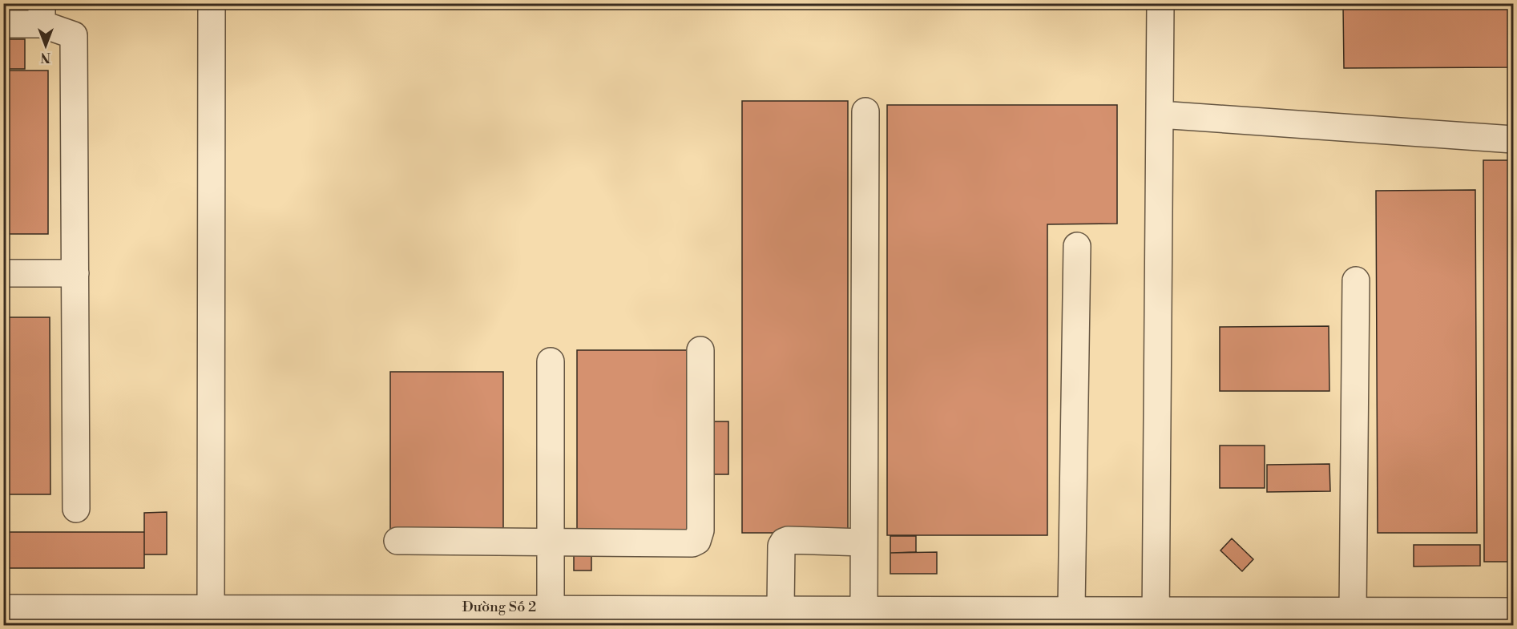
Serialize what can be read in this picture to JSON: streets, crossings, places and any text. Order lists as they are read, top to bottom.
{
  "streets": {
    "street": ["Đường Số 2"]
  },
  "north": "bottom"
}
